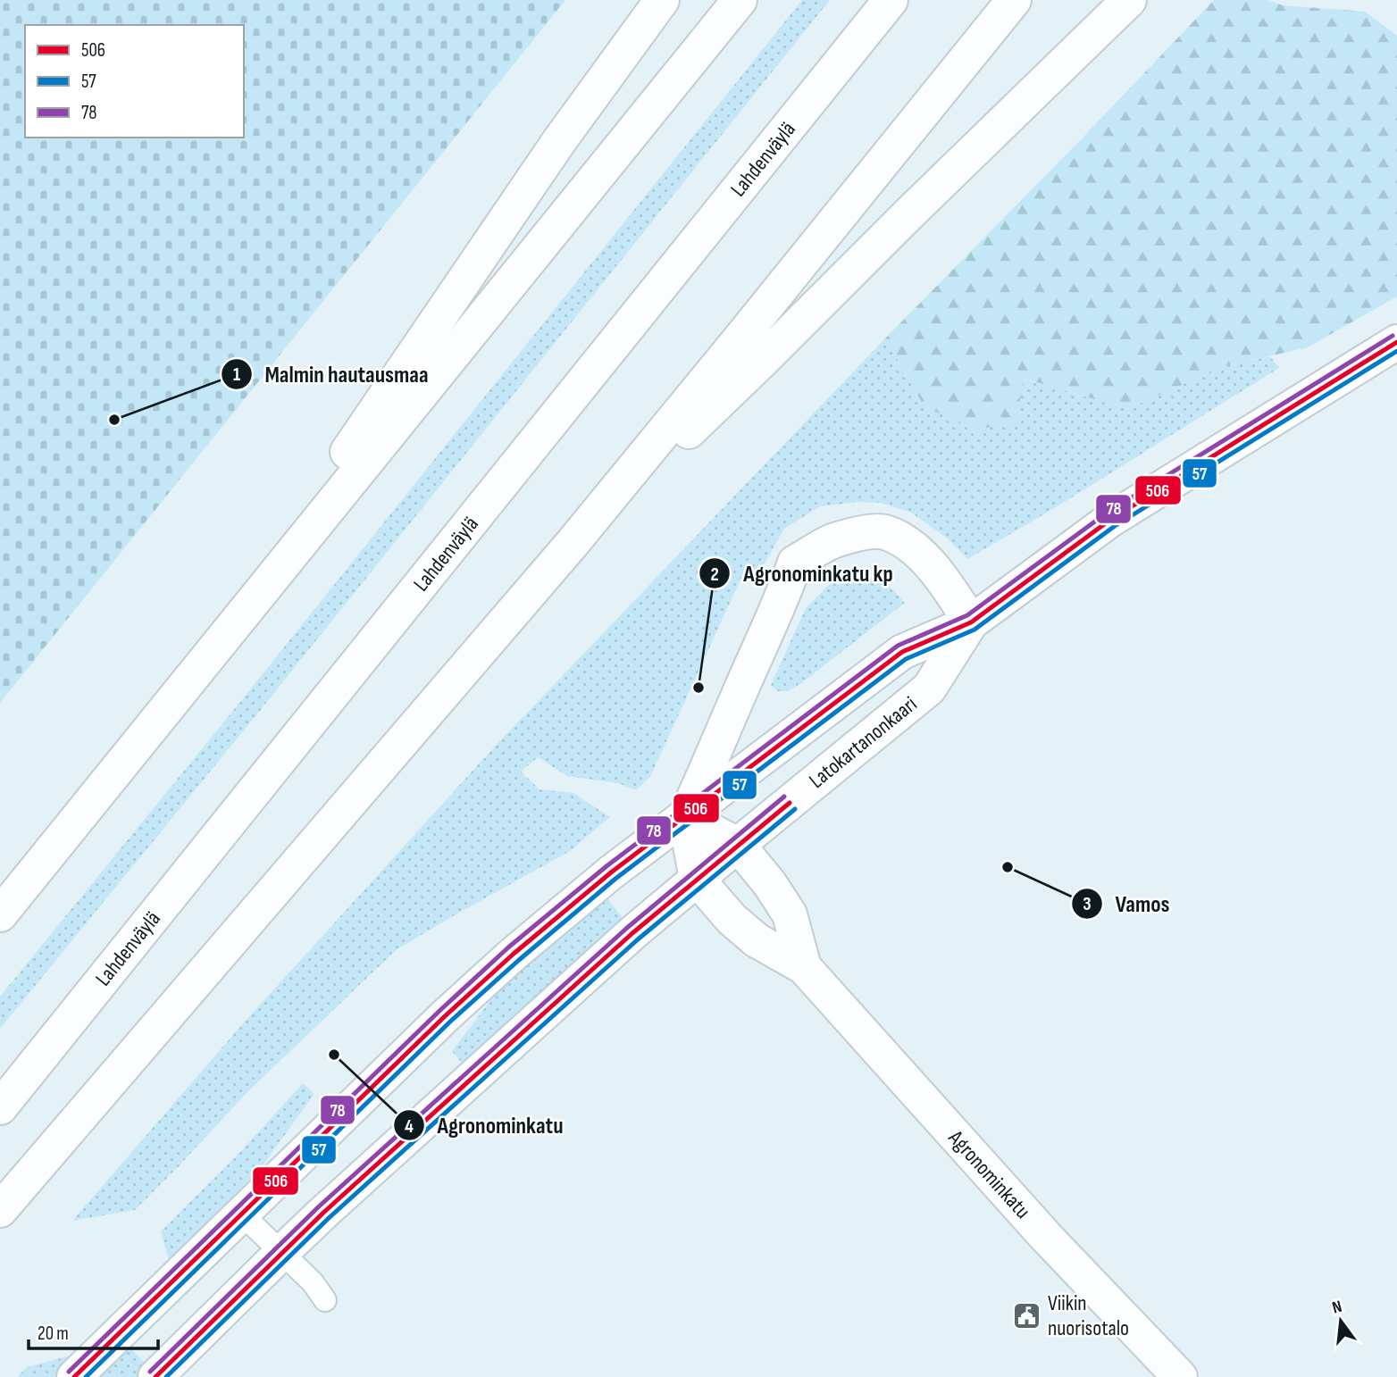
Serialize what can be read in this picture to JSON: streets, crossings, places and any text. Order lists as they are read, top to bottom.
{
  "streets": {
    "main road": ["Lahdenväylä", "Latokartanonkaari", "Agronominkatu"]
  },
  "crossings": [
    ["Latokartanonkaari", "Agronominkatu"]
  ],
  "places": {
    "other": [
      "Malmin hautausmaa",
      "Agronominkatu kp",
      "Vamos",
      "Agronominkatu"
    ],
    "public building": ["Viikin nuorisotalo"]
  },
  "lines": ["transit line 78", "transit line 506", "transit line 57"],
  "legend": ["506", "57", "78"],
  "scale_bar": "20 m",
  "north": "top"
}
